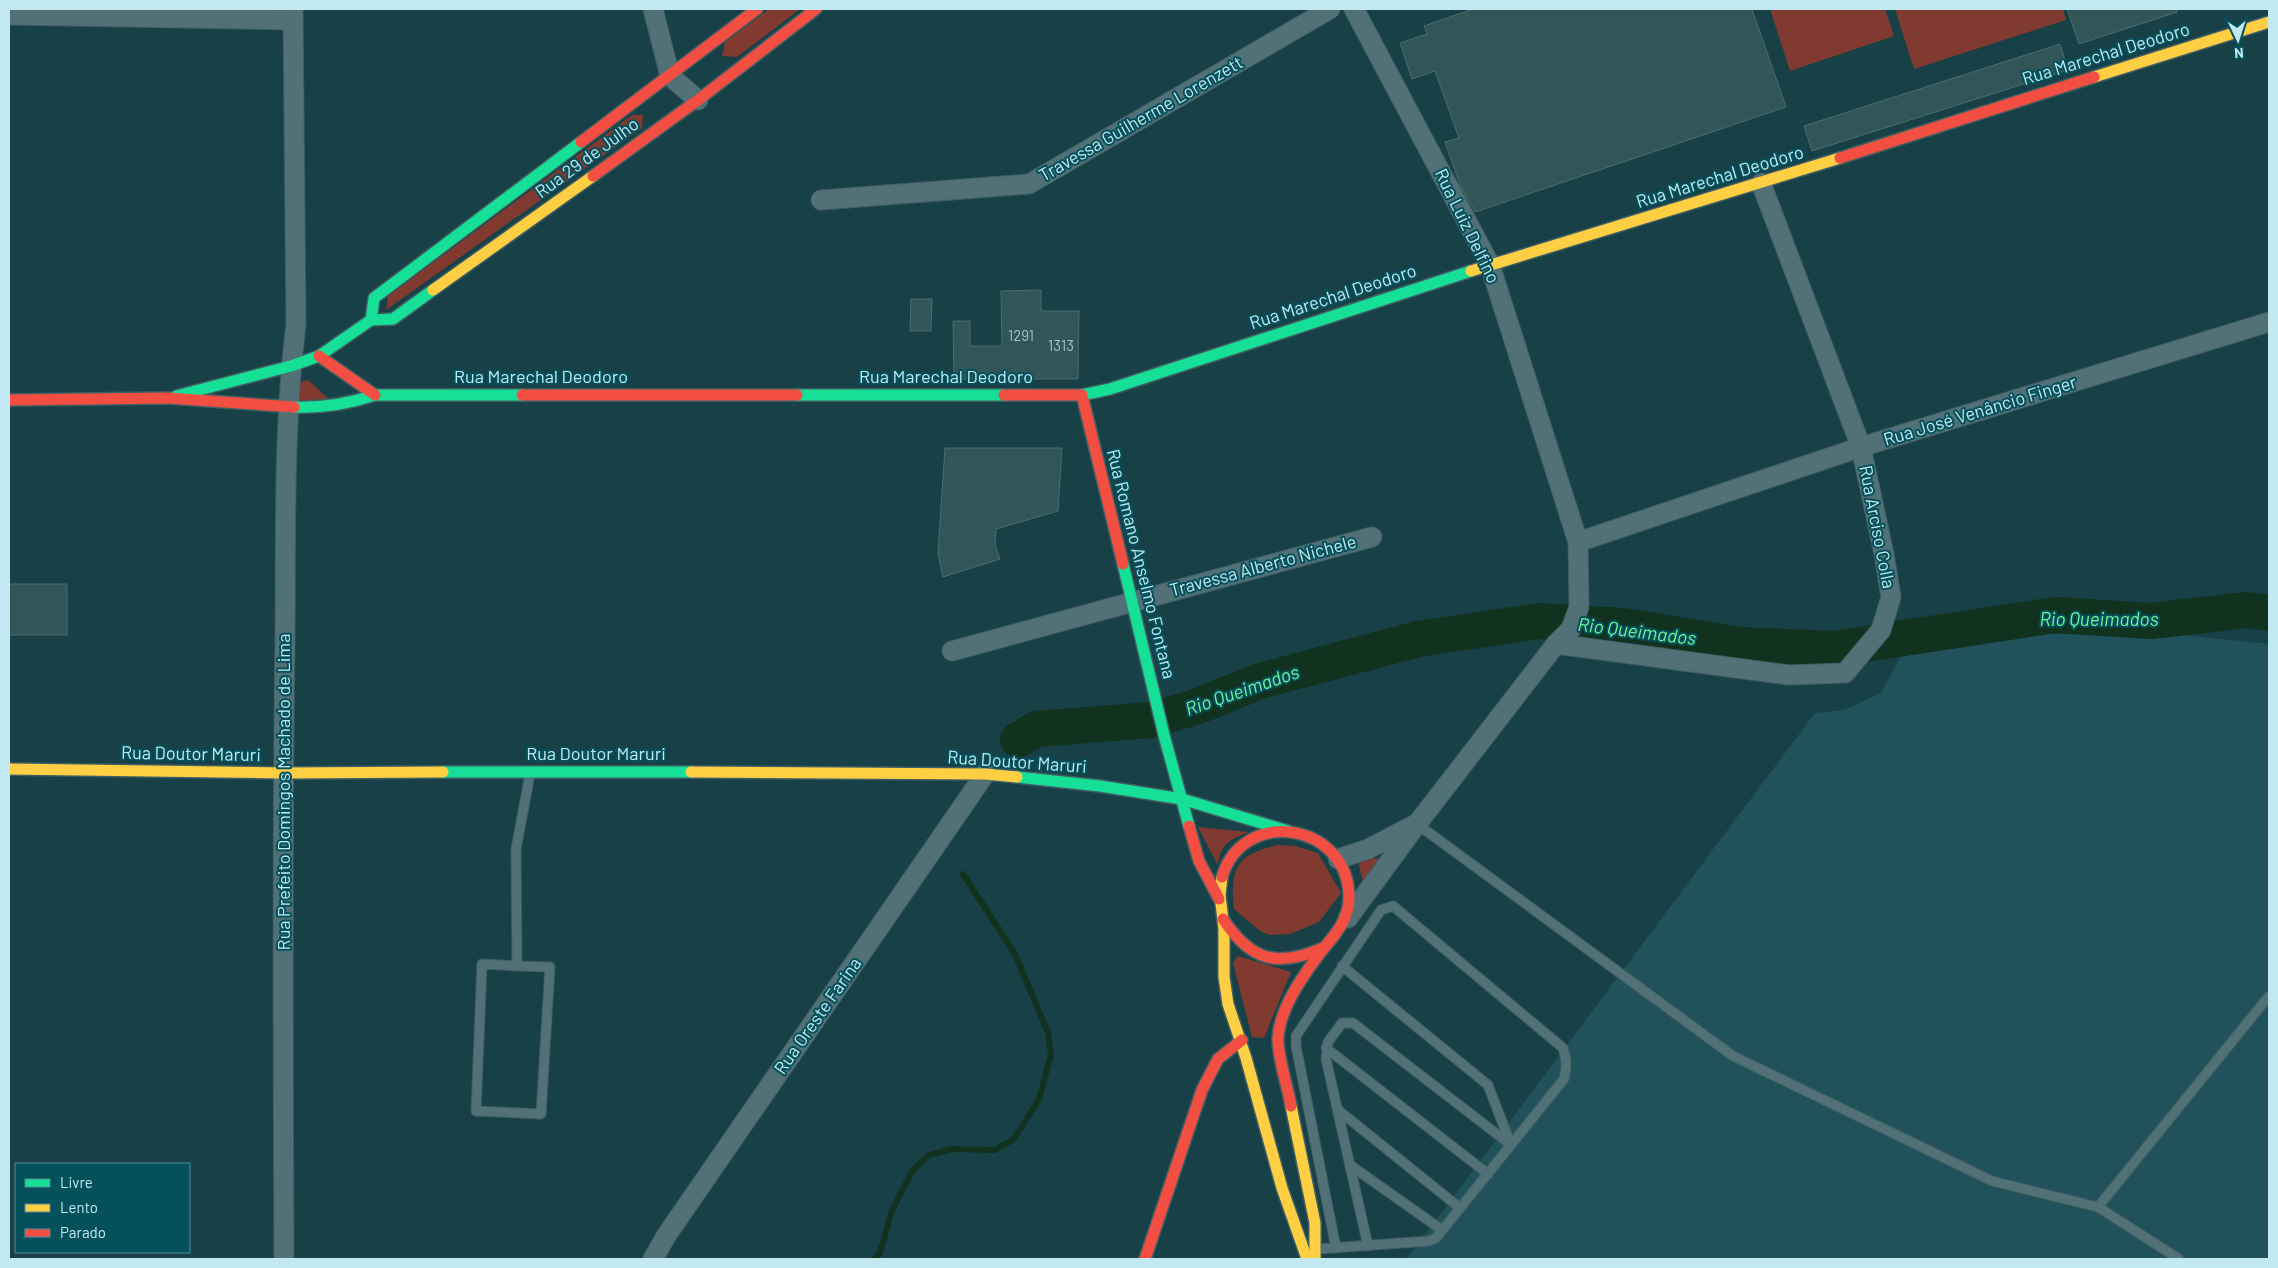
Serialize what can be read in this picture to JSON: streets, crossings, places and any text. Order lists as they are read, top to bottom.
{
  "streets": {
    "main road": [
      "Rua Marechal Deodoro",
      "Rua 29 de Julho",
      "Rua Romano Anselmo Fontana",
      "Rua Doutor Maruri"
    ],
    "street": [
      "Travessa Guilherme Lorenzett",
      "Rua Luiz Delfino",
      "Rua José Venâncio Finger",
      "Rua Arciso Colla",
      "Travessa Alberto Nichele",
      "Rua Prefeito Domingos Machado de Lima",
      "Rua Oreste Farina"
    ]
  },
  "crossings": [
    ["Rua Marechal Deodoro", "Rua 29 de Julho"],
    ["Rua Marechal Deodoro", "Rua Luiz Delfino"],
    ["Rua Marechal Deodoro", "Rua Arciso Colla"],
    ["Rua Marechal Deodoro", "Rua Romano Anselmo Fontana"],
    ["Rua Marechal Deodoro", "Rua Prefeito Domingos Machado de Lima"],
    ["Rua 29 de Julho", "Rua Prefeito Domingos Machado de Lima"],
    ["Rua Luiz Delfino", "Rua José Venâncio Finger"],
    ["Rua Luiz Delfino", "Rua Arciso Colla"],
    ["Rua José Venâncio Finger", "Rua Arciso Colla"],
    ["Rua Romano Anselmo Fontana", "Travessa Alberto Nichele"],
    ["Rua Romano Anselmo Fontana", "Rua Doutor Maruri"],
    ["Rua Doutor Maruri", "Rua Prefeito Domingos Machado de Lima"],
    ["Rua Doutor Maruri", "Rua Oreste Farina"]
  ],
  "water": ["Rio Queimados"],
  "house_numbers": ["1291", "1313"],
  "legend": ["Livre", "Lento", "Parado"],
  "north": "bottom"
}
